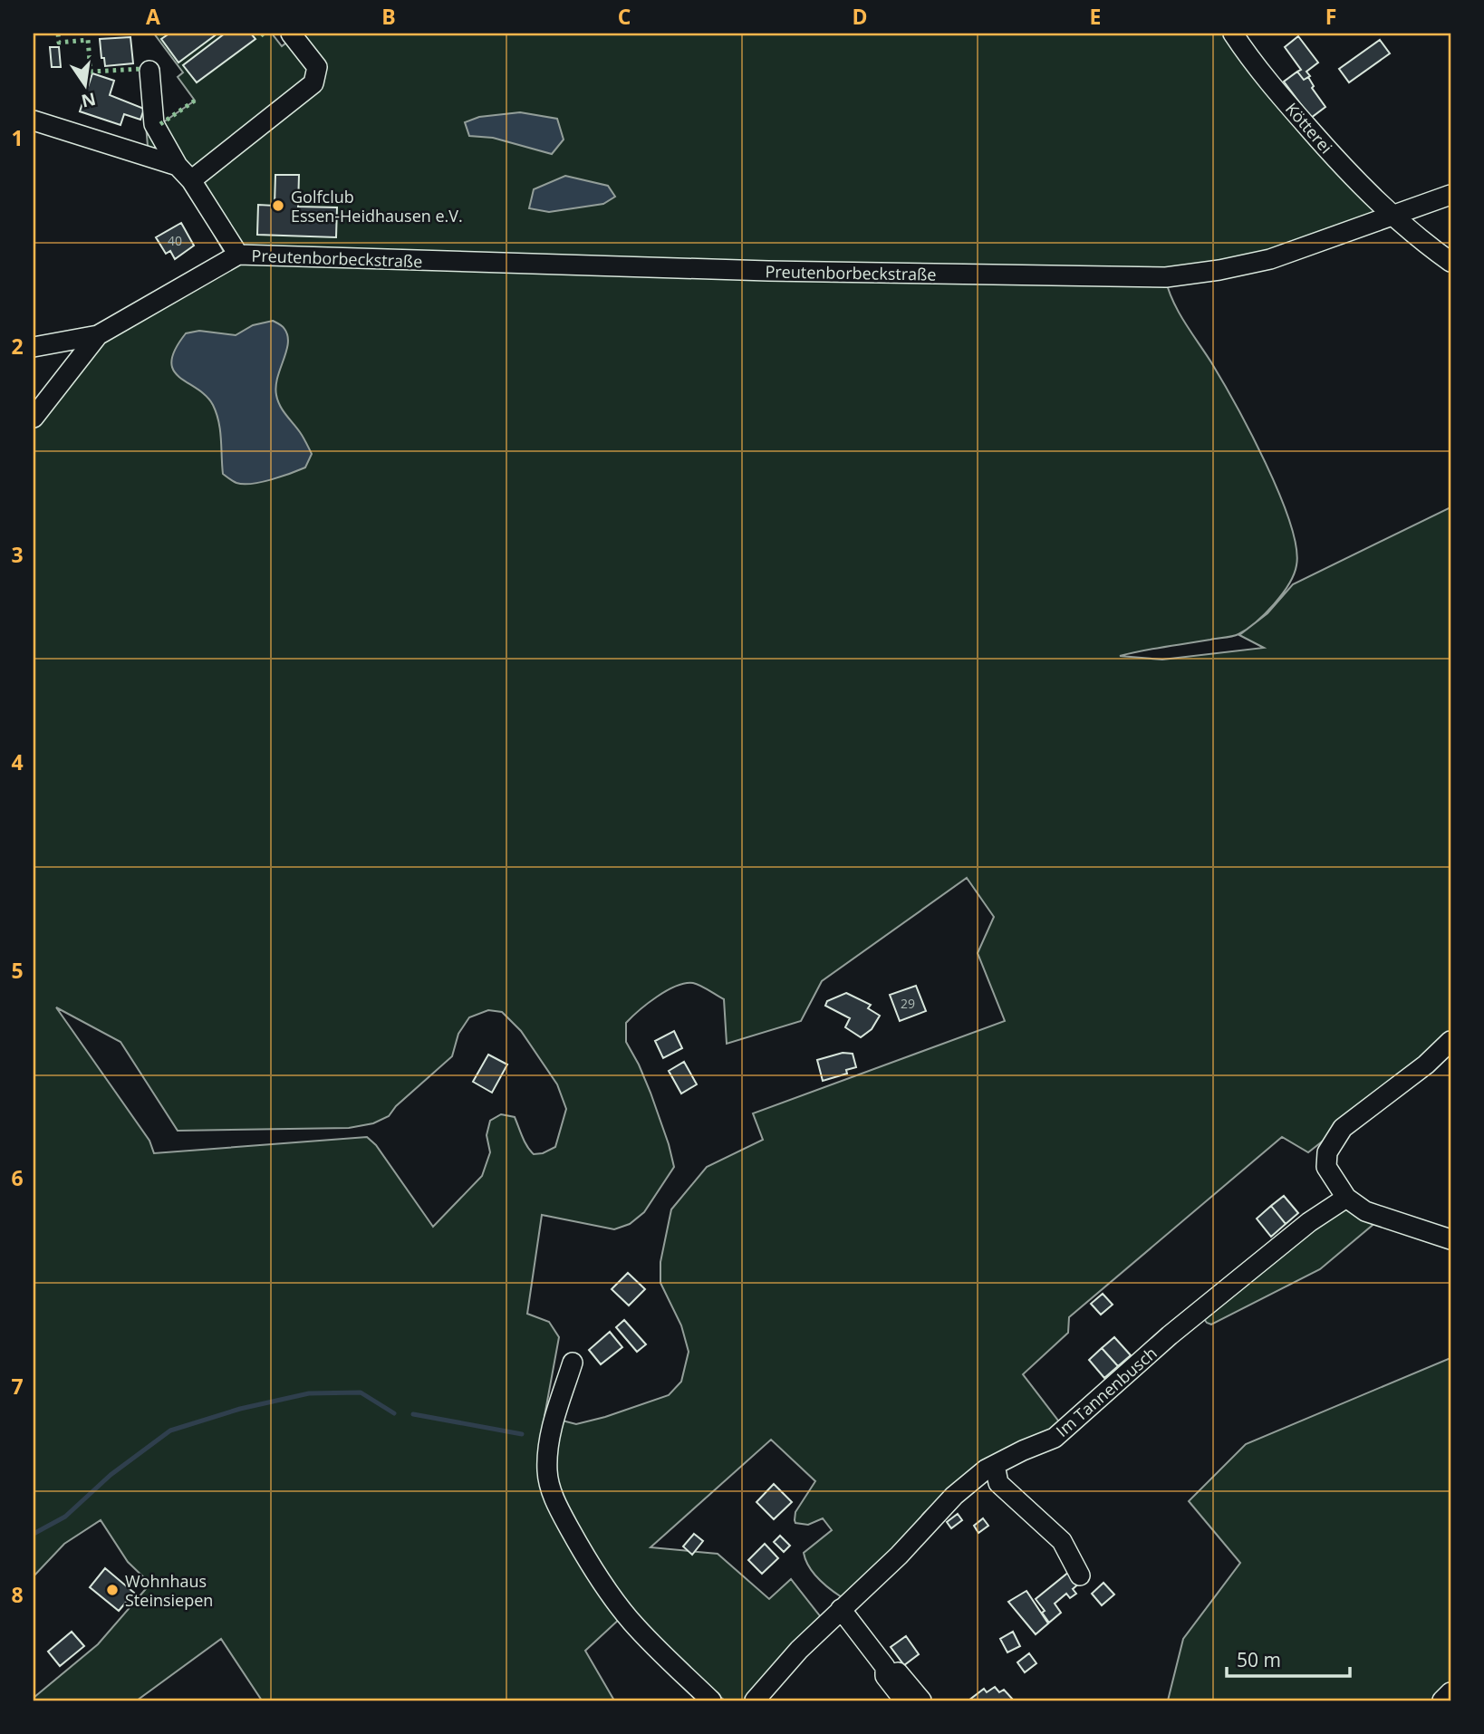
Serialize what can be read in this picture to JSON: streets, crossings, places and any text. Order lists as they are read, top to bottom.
{
  "streets": {
    "street": ["Kötterei", "Preutenborbeckstraße", "Im Tannenbusch"]
  },
  "crossings": [
    ["Kötterei", "Preutenborbeckstraße"]
  ],
  "places": ["Golfclub Essen-Heidhausen e.V.", "Wohnhaus Steinsiepen"],
  "house_numbers": ["40", "29"],
  "scale_bar": "50 m",
  "north": "bottom",
  "grid": {
    "columns": [
      "A",
      "B",
      "C",
      "D",
      "E",
      "F"
    ],
    "rows": [
      "1",
      "2",
      "3",
      "4",
      "5",
      "6",
      "7",
      "8"
    ]
  }
}
